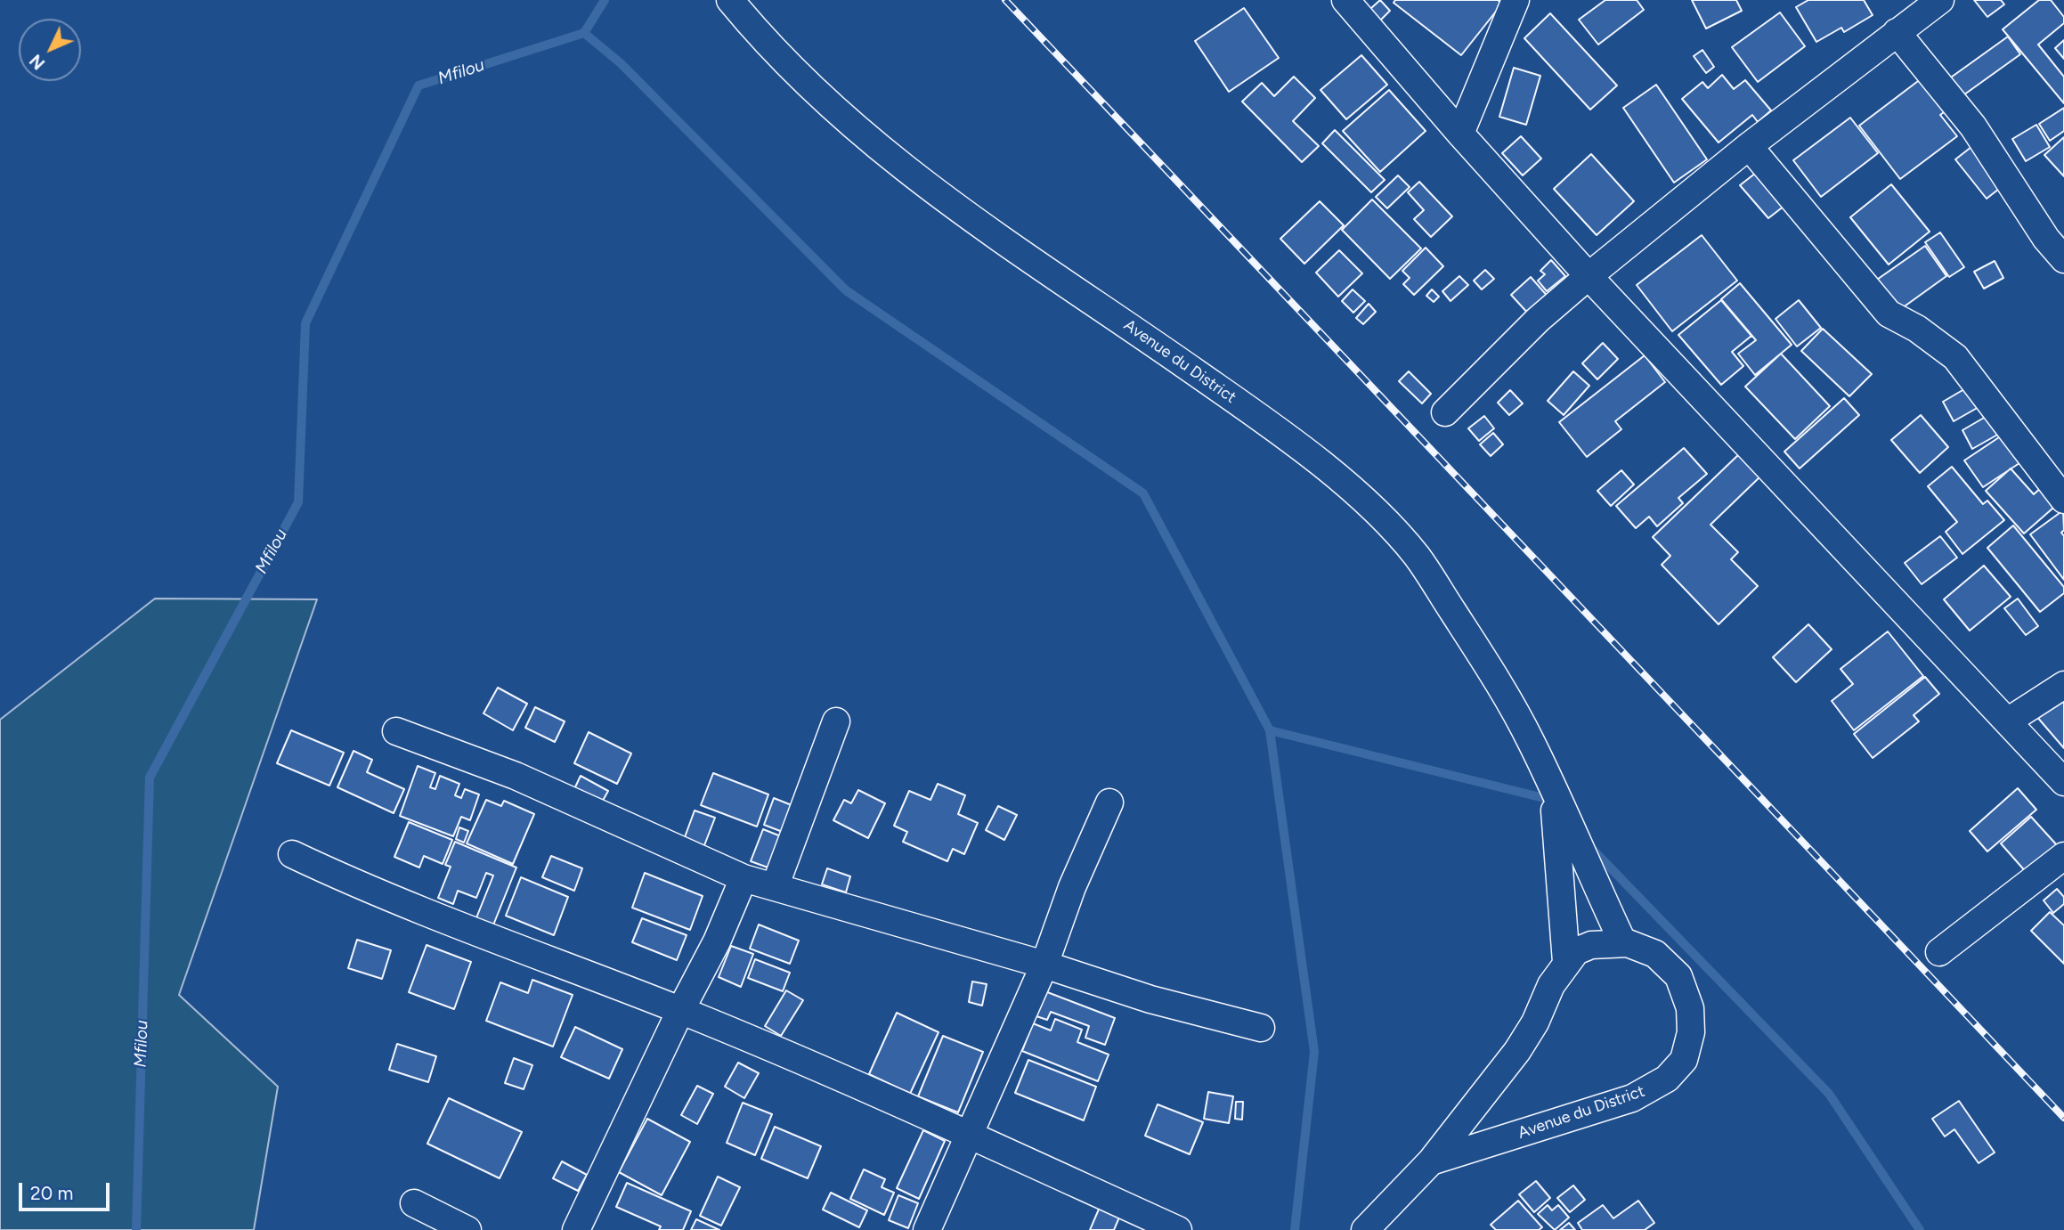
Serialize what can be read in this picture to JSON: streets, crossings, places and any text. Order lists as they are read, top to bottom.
{
  "streets": {
    "street": ["Avenue du District"]
  },
  "water": ["Mfilou"],
  "scale_bar": "20 m",
  "north": "bottom left"
}
